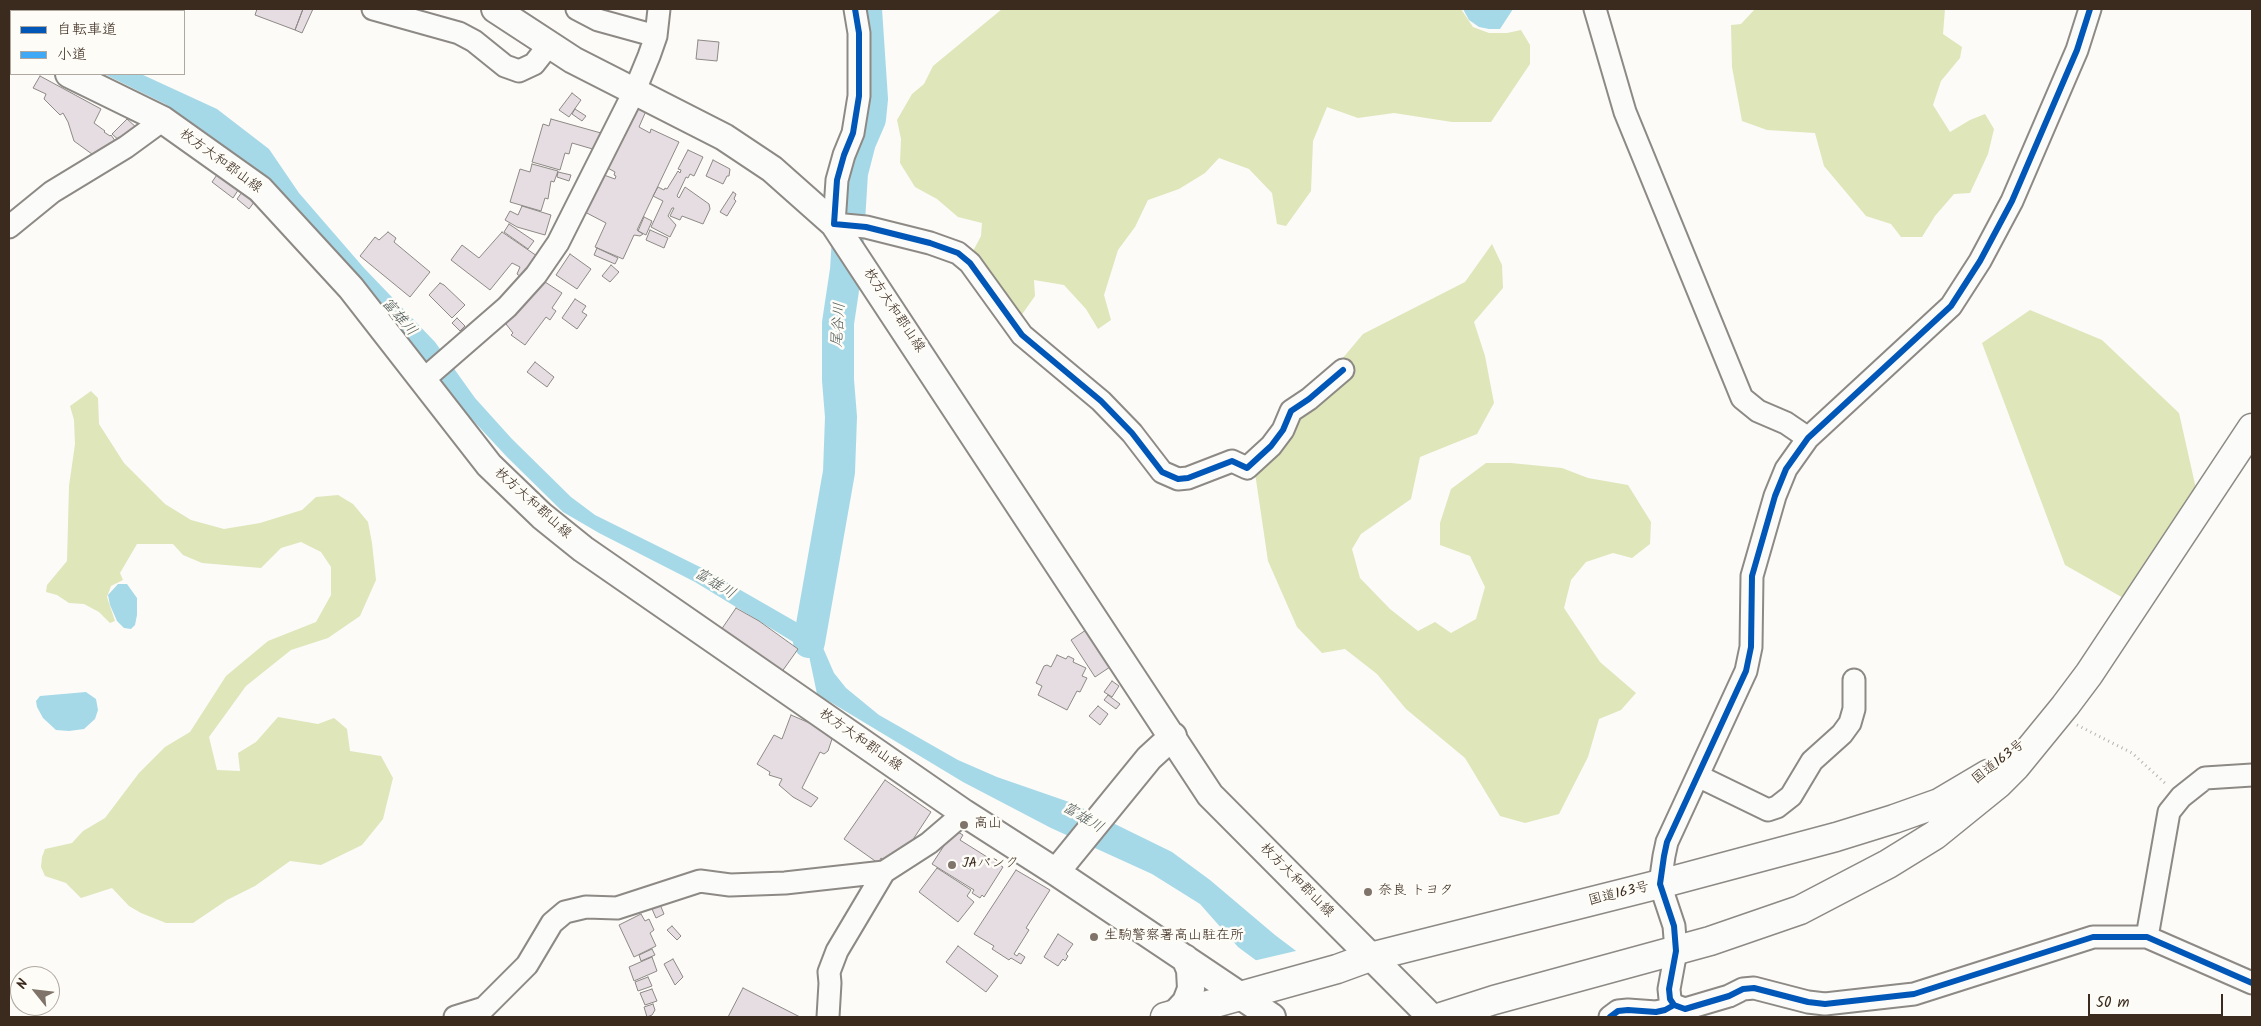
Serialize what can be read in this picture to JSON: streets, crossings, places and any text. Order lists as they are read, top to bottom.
{
  "streets": {
    "highway": ["国道163号"],
    "main road": ["枚方大和郡山線"]
  },
  "crossings": [
    ["枚方大和郡山線", "国道163号"]
  ],
  "water": ["富雄川", "尾谷川"],
  "places": [
    "高山",
    "JAバンク",
    "奈良 トヨタ",
    "生駒警察署高山駐在所"
  ],
  "legend": ["自転車道", "小道"],
  "scale_bar": "50 m",
  "north": "top left"
}
